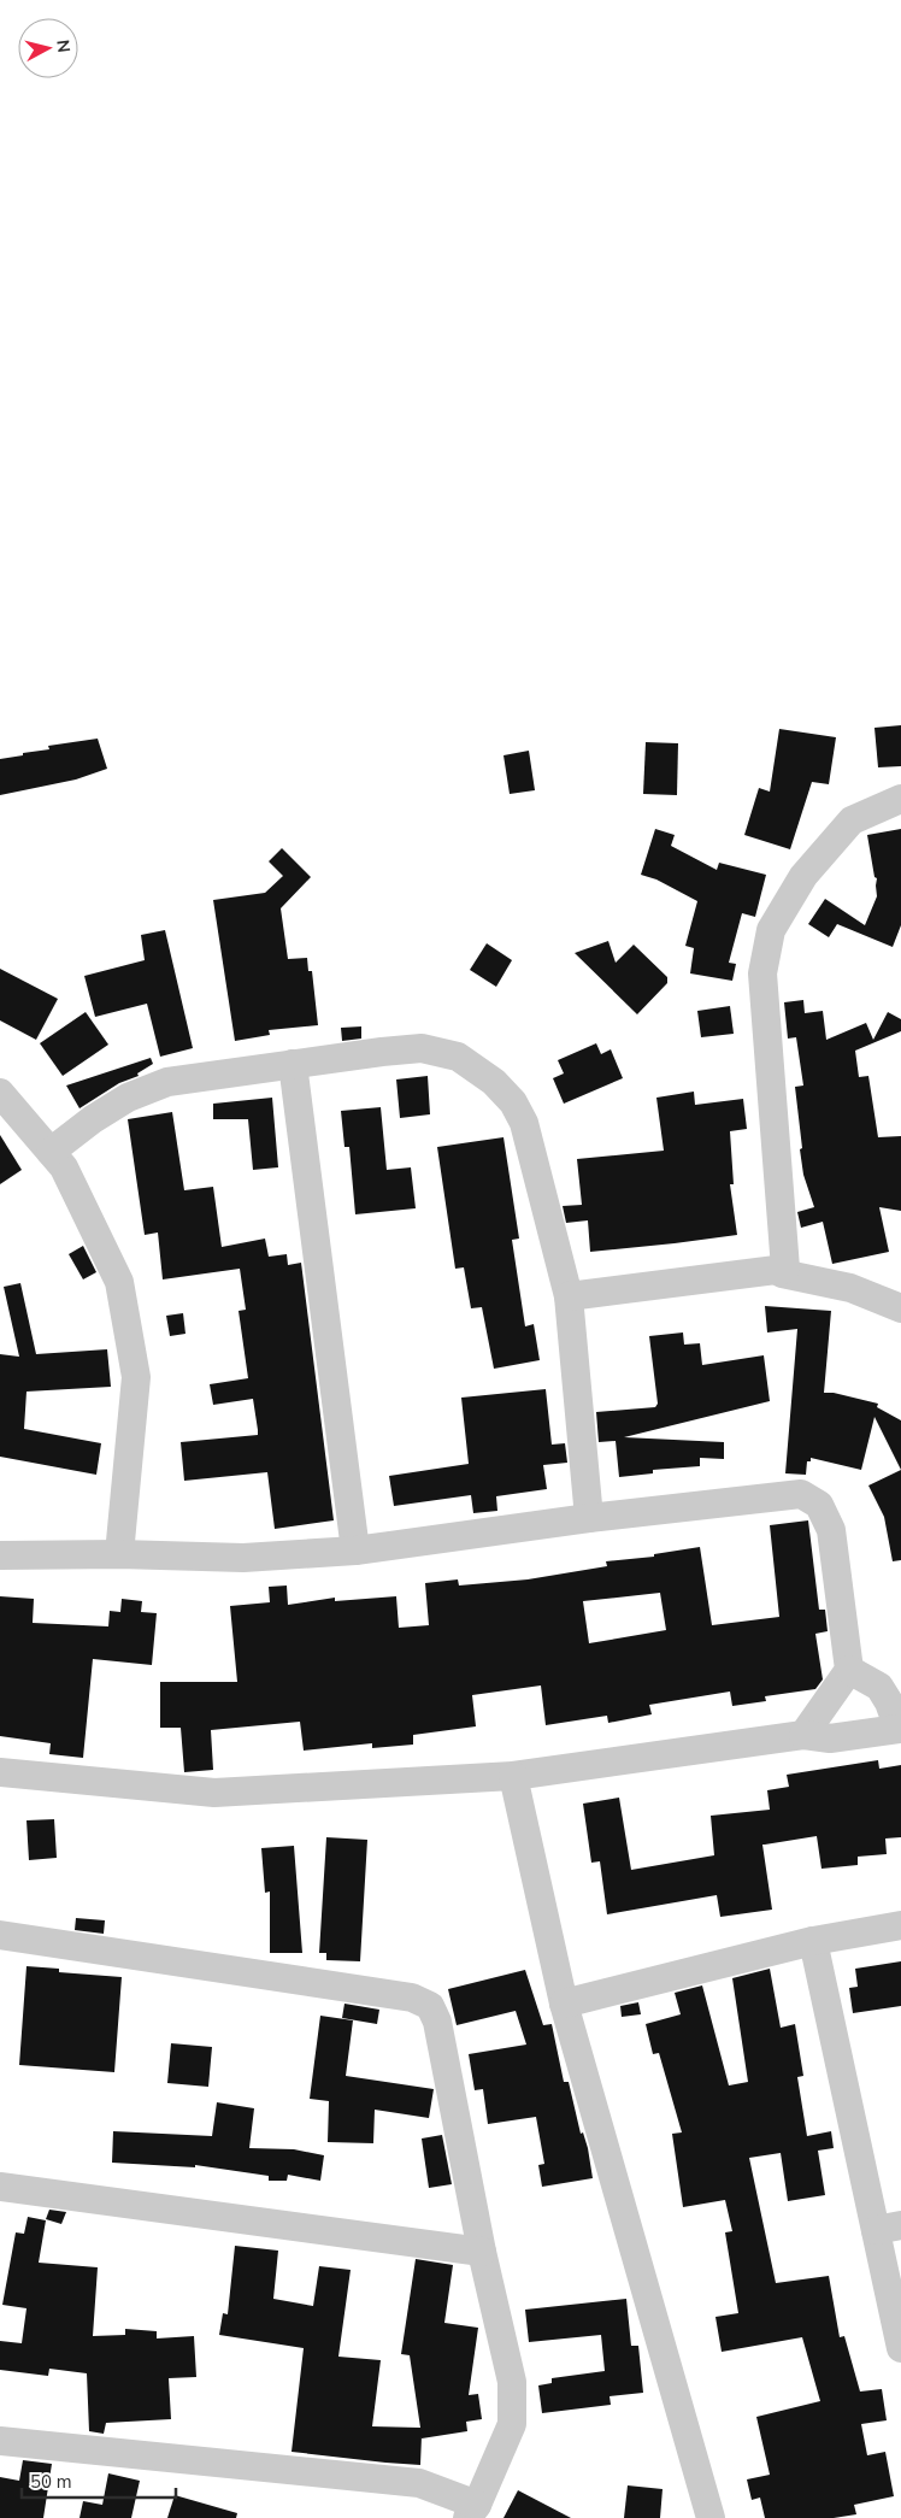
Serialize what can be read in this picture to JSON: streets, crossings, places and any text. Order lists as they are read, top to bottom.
{
  "scale_bar": "50 m",
  "north": "right"
}
